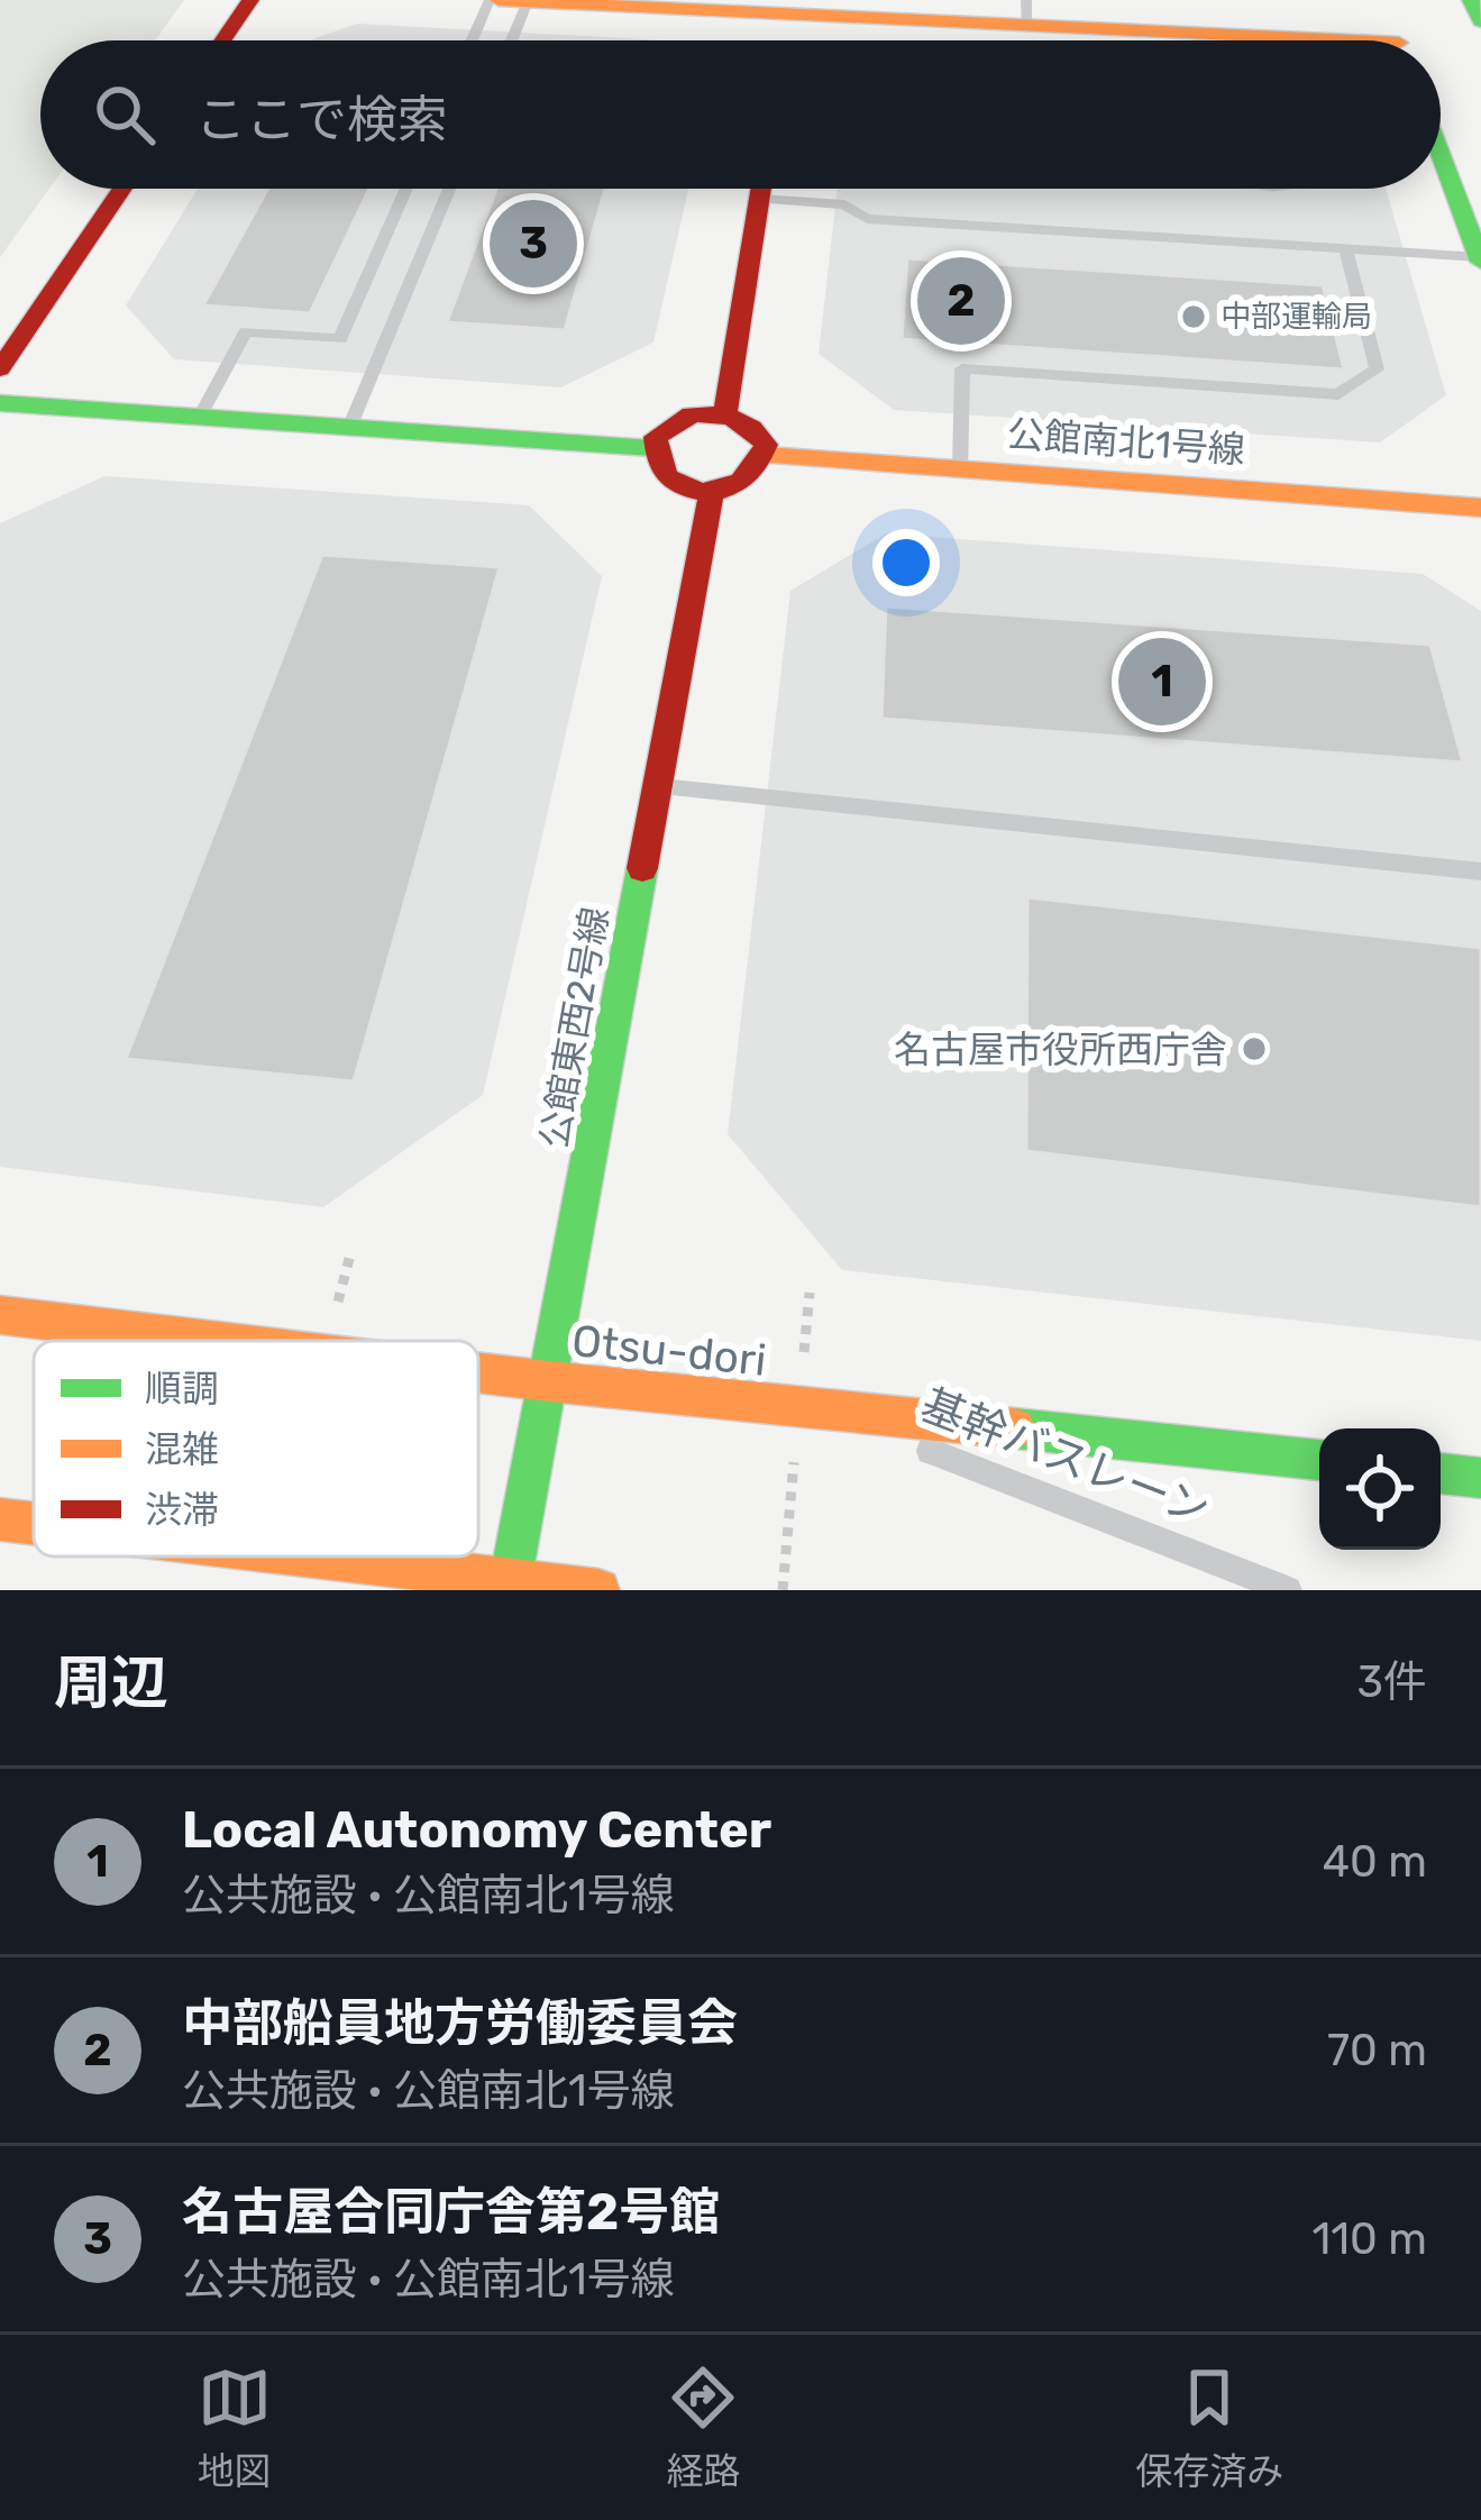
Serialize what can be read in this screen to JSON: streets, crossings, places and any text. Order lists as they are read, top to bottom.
{
  "streets": {
    "street": ["公館南北1号線", "公館東西2号線", "Otsu-dori"],
    "lane": ["基幹バスレーン"]
  },
  "crossings": [
    ["公館南北1号線", "公館東西2号線"],
    ["公館東西2号線", "Otsu-dori"],
    ["Otsu-dori", "基幹バスレーン"]
  ],
  "places": ["中部運輸局", "名古屋市役所西庁舎"],
  "legend": ["順調", "混雑", "渋滞"],
  "page": {
    "search": "ここで検索",
    "pins": ["3", "2", "1"],
    "heading": ["周辺", "3件"],
    "list": [
      {
        "mark": "1",
        "name": "Local Autonomy Center",
        "note": "公共施設 · 公館南北1号線",
        "value": "40 m"
      },
      {
        "mark": "2",
        "name": "中部船員地方労働委員会",
        "note": "公共施設 · 公館南北1号線",
        "value": "70 m"
      },
      {
        "mark": "3",
        "name": "名古屋合同庁舎第2号館",
        "note": "公共施設 · 公館南北1号線",
        "value": "110 m"
      }
    ],
    "nav": ["地図", "経路", "保存済み"]
  }
}
